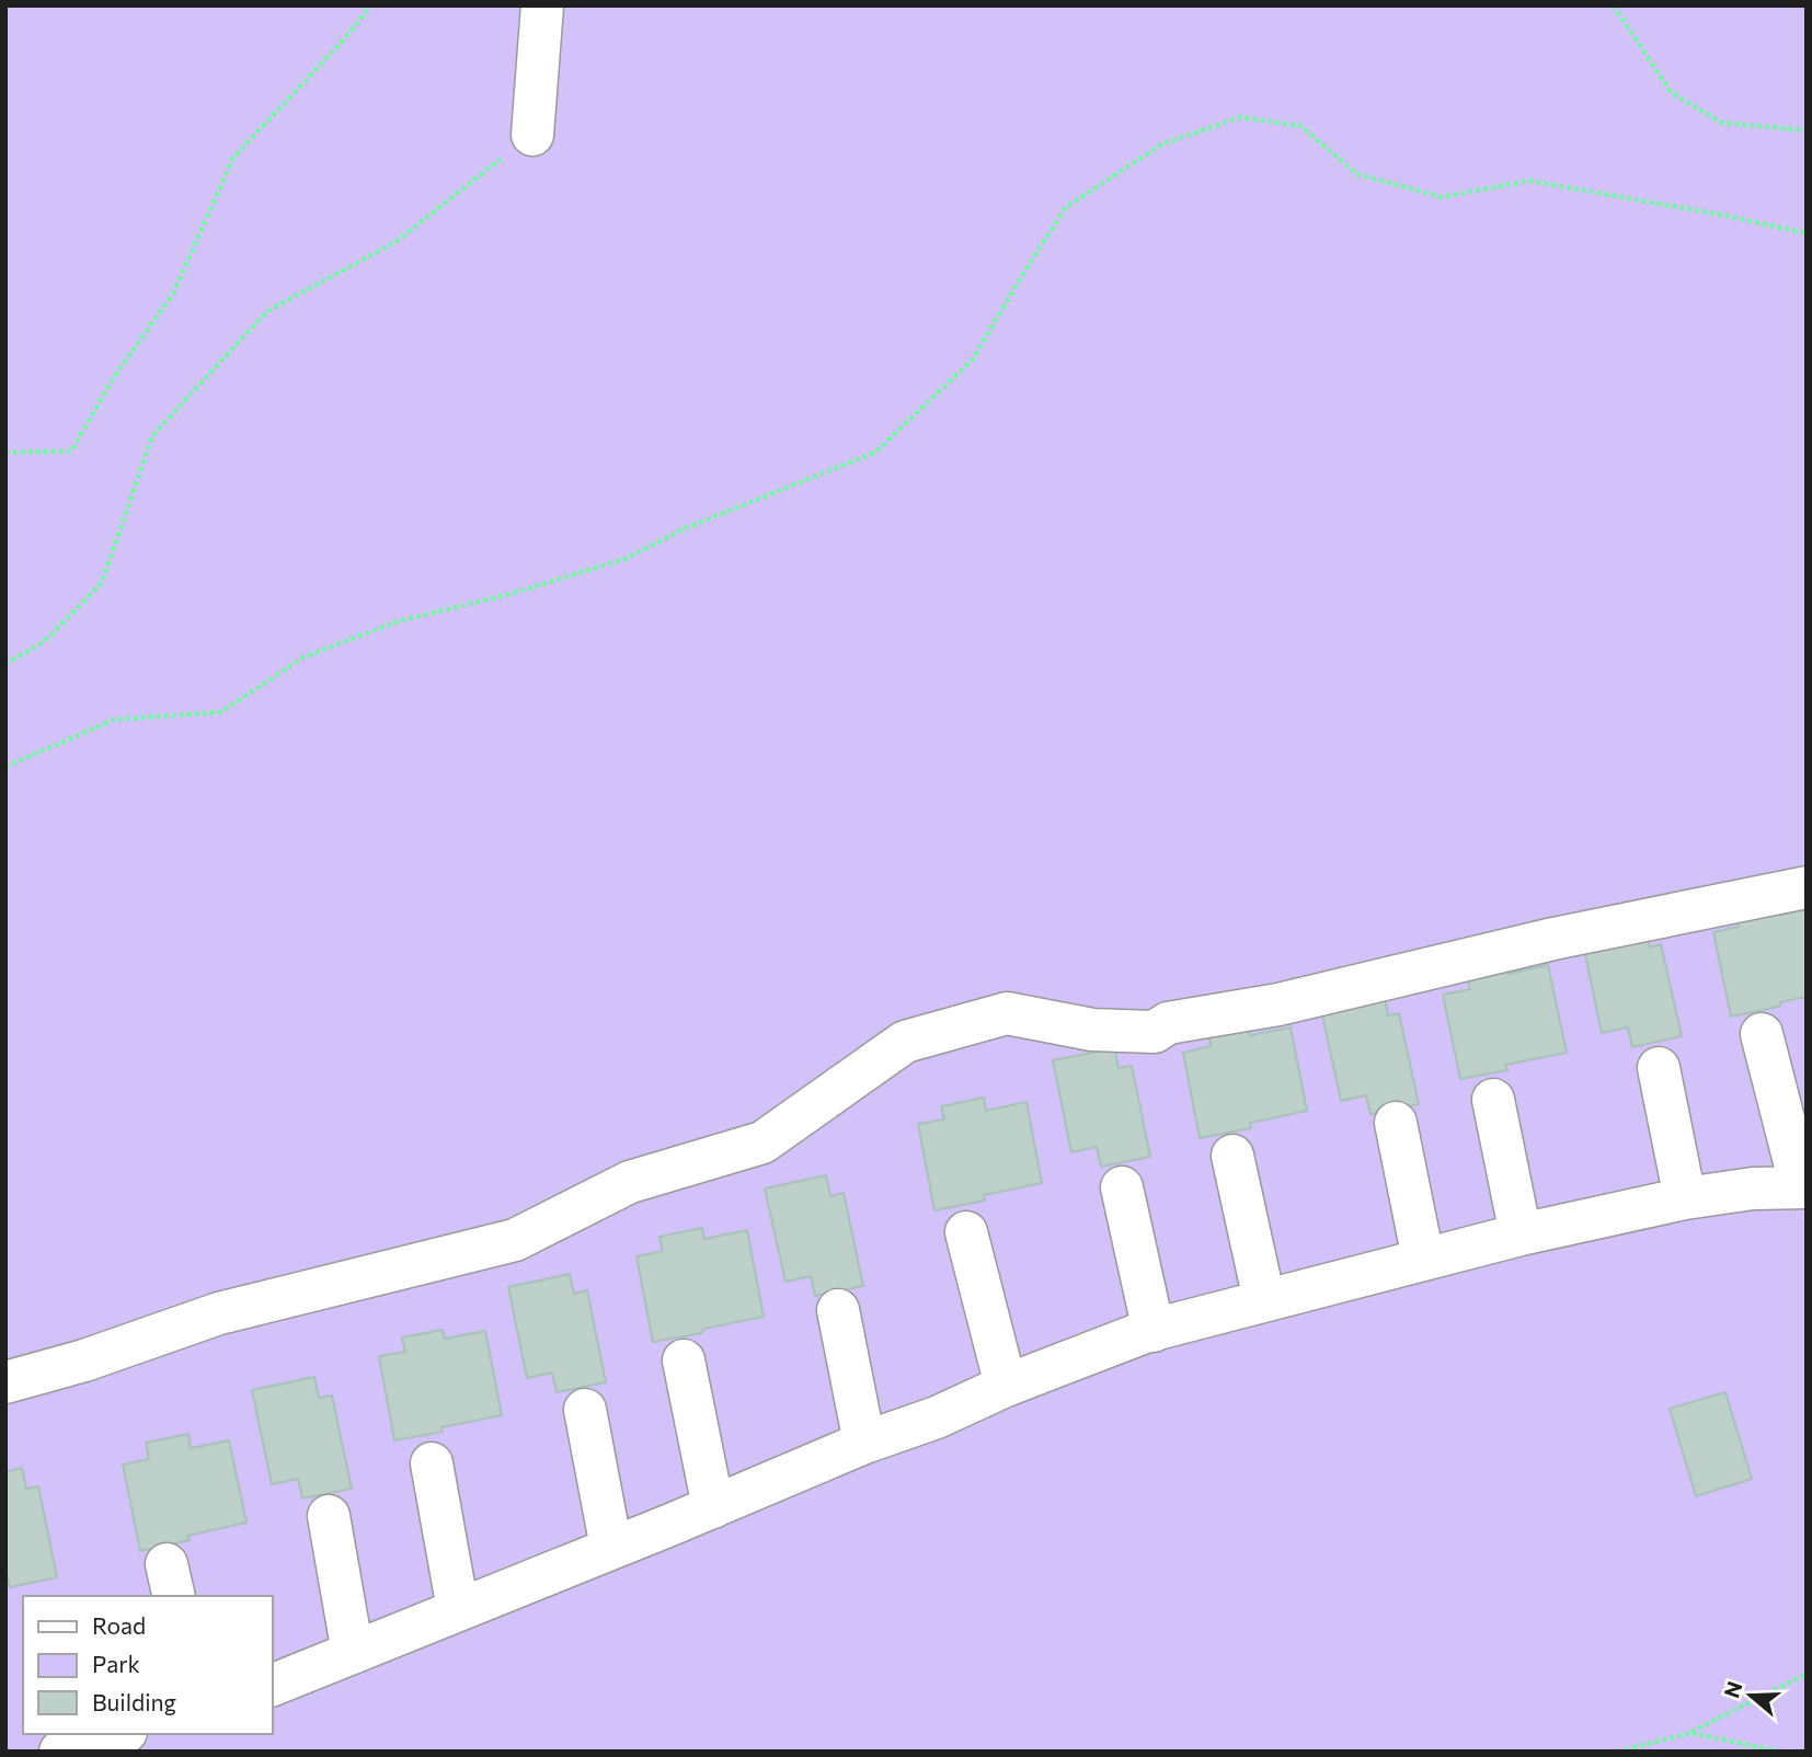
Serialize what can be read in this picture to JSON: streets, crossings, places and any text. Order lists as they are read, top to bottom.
{
  "legend": ["Road", "Park", "Building"],
  "north": "left"
}
